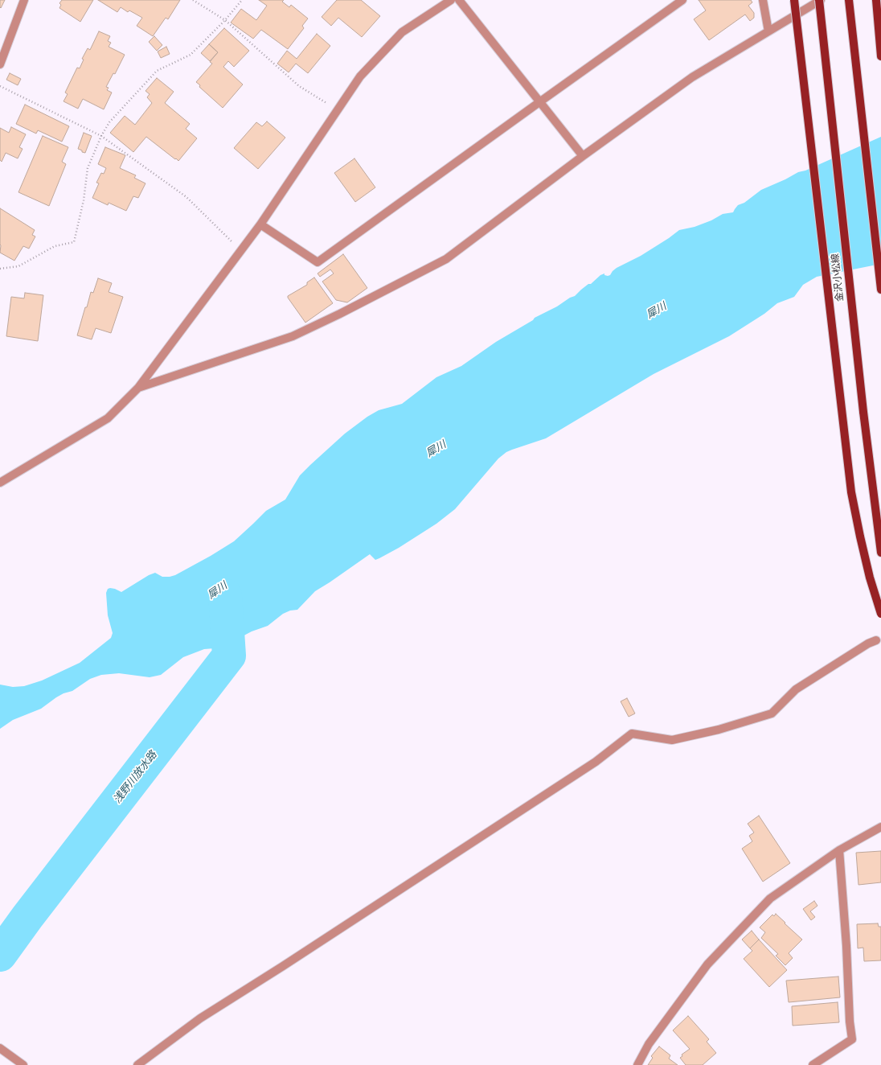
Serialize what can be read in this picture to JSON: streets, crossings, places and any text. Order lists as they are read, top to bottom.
{
  "streets": {
    "main road": ["金沢小松線"]
  },
  "water": ["犀川", "浅野川放水路"]
}
